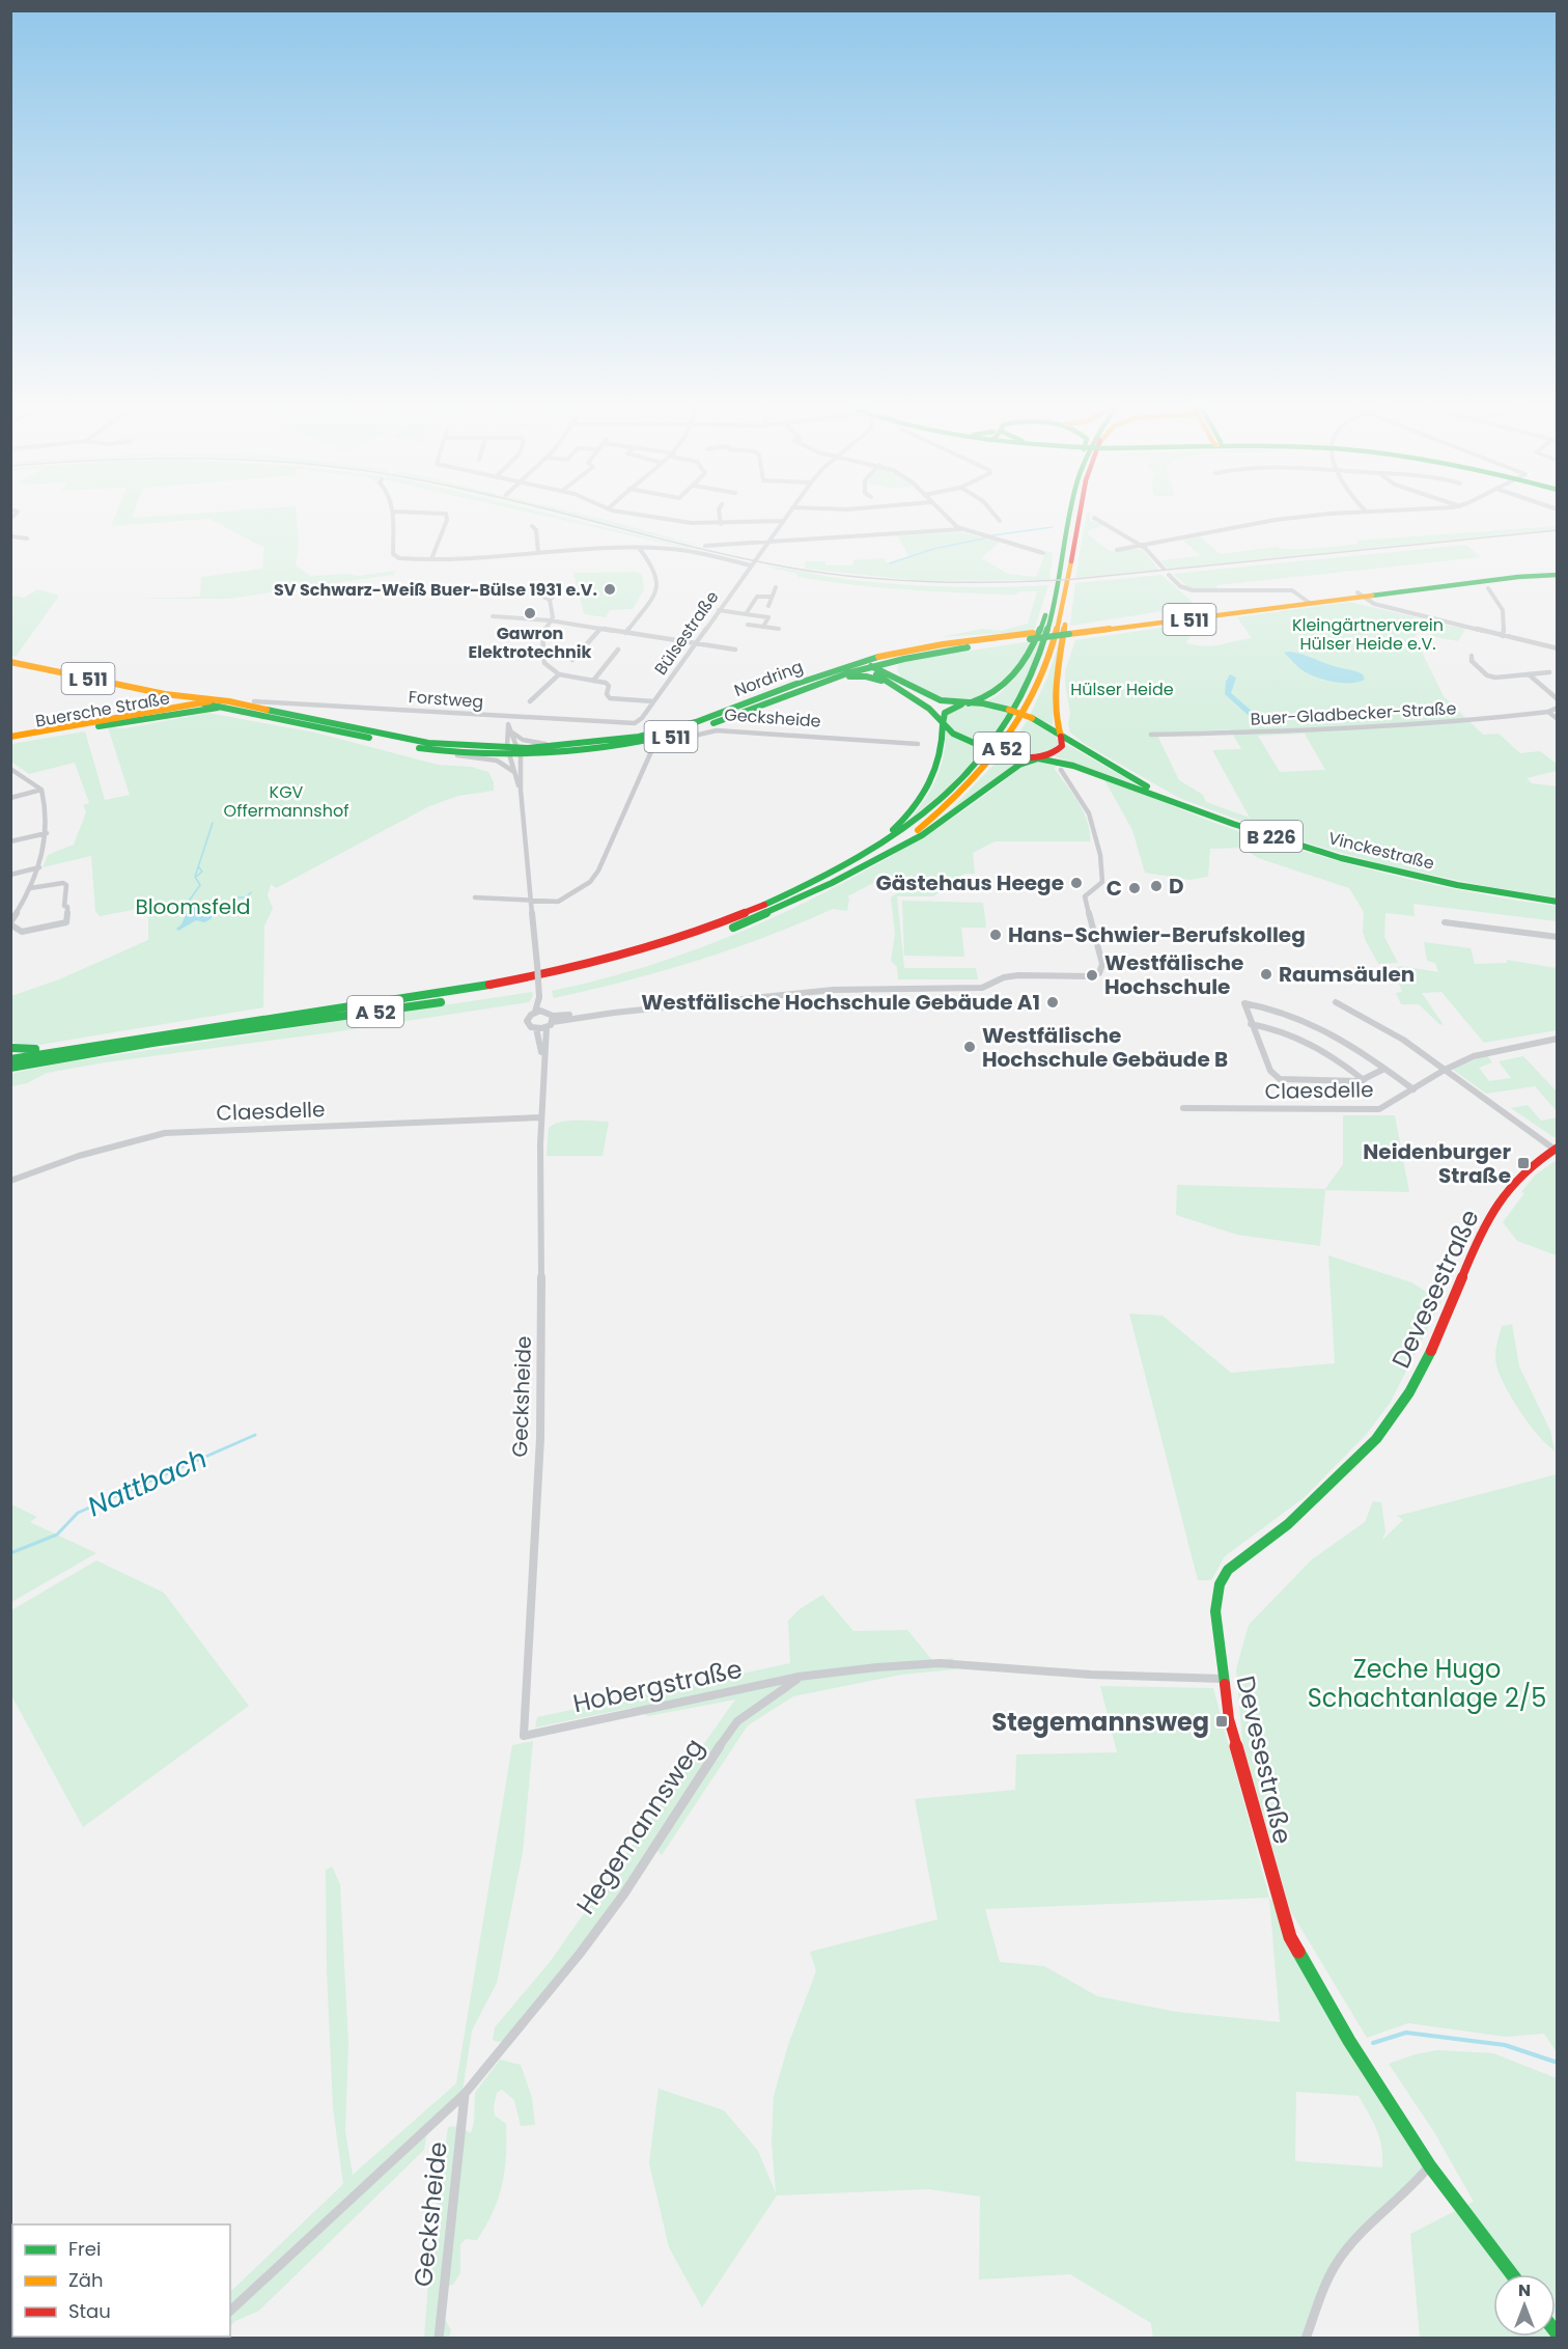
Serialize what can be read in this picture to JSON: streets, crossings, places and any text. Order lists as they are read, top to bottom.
{
  "streets": {
    "main road": [
      "L 511",
      "Nordring",
      "Buersche Straße",
      "A 52",
      "B 226",
      "Vinckestraße",
      "Devesestraße"
    ],
    "street": [
      "Bülsestraße",
      "Forstweg",
      "Buer-Gladbecker-Straße",
      "Gecksheide",
      "Claesdelle",
      "Hobergstraße",
      "Hegemannsweg"
    ]
  },
  "crossings": [
    ["L 511", "Nordring"],
    ["L 511", "Buersche Straße"],
    ["Bülsestraße", "Forstweg"],
    ["Nordring", "B 226"],
    ["Gecksheide", "Claesdelle"],
    ["Gecksheide", "Hobergstraße"],
    ["Gecksheide", "Hegemannsweg"],
    ["B 226", "Vinckestraße"],
    ["Devesestraße", "Hegemannsweg"],
    ["Hobergstraße", "Hegemannsweg"]
  ],
  "water": ["Nattbach"],
  "parks": [
    "Kleingärtnerverein Hülser Heide e.V.",
    "Hülser Heide",
    "KGV Offermannshof",
    "Bloomsfeld",
    "Zeche Hugo Schachtanlage 2/5"
  ],
  "places": {
    "other": [
      "SV Schwarz-Weiß Buer-Bülse 1931 e.V.",
      "Gawron Elektrotechnik",
      "Gästehaus Heege",
      "D",
      "C",
      "Hans-Schwier-Berufskolleg",
      "Raumsäulen",
      "Westfälische Hochschule",
      "Westfälische Hochschule Gebäude A1",
      "Westfälische Hochschule Gebäude B"
    ],
    "transit": ["Neidenburger Straße", "Stegemannsweg"]
  },
  "legend": ["Frei", "Zäh", "Stau"],
  "north": "top"
}
